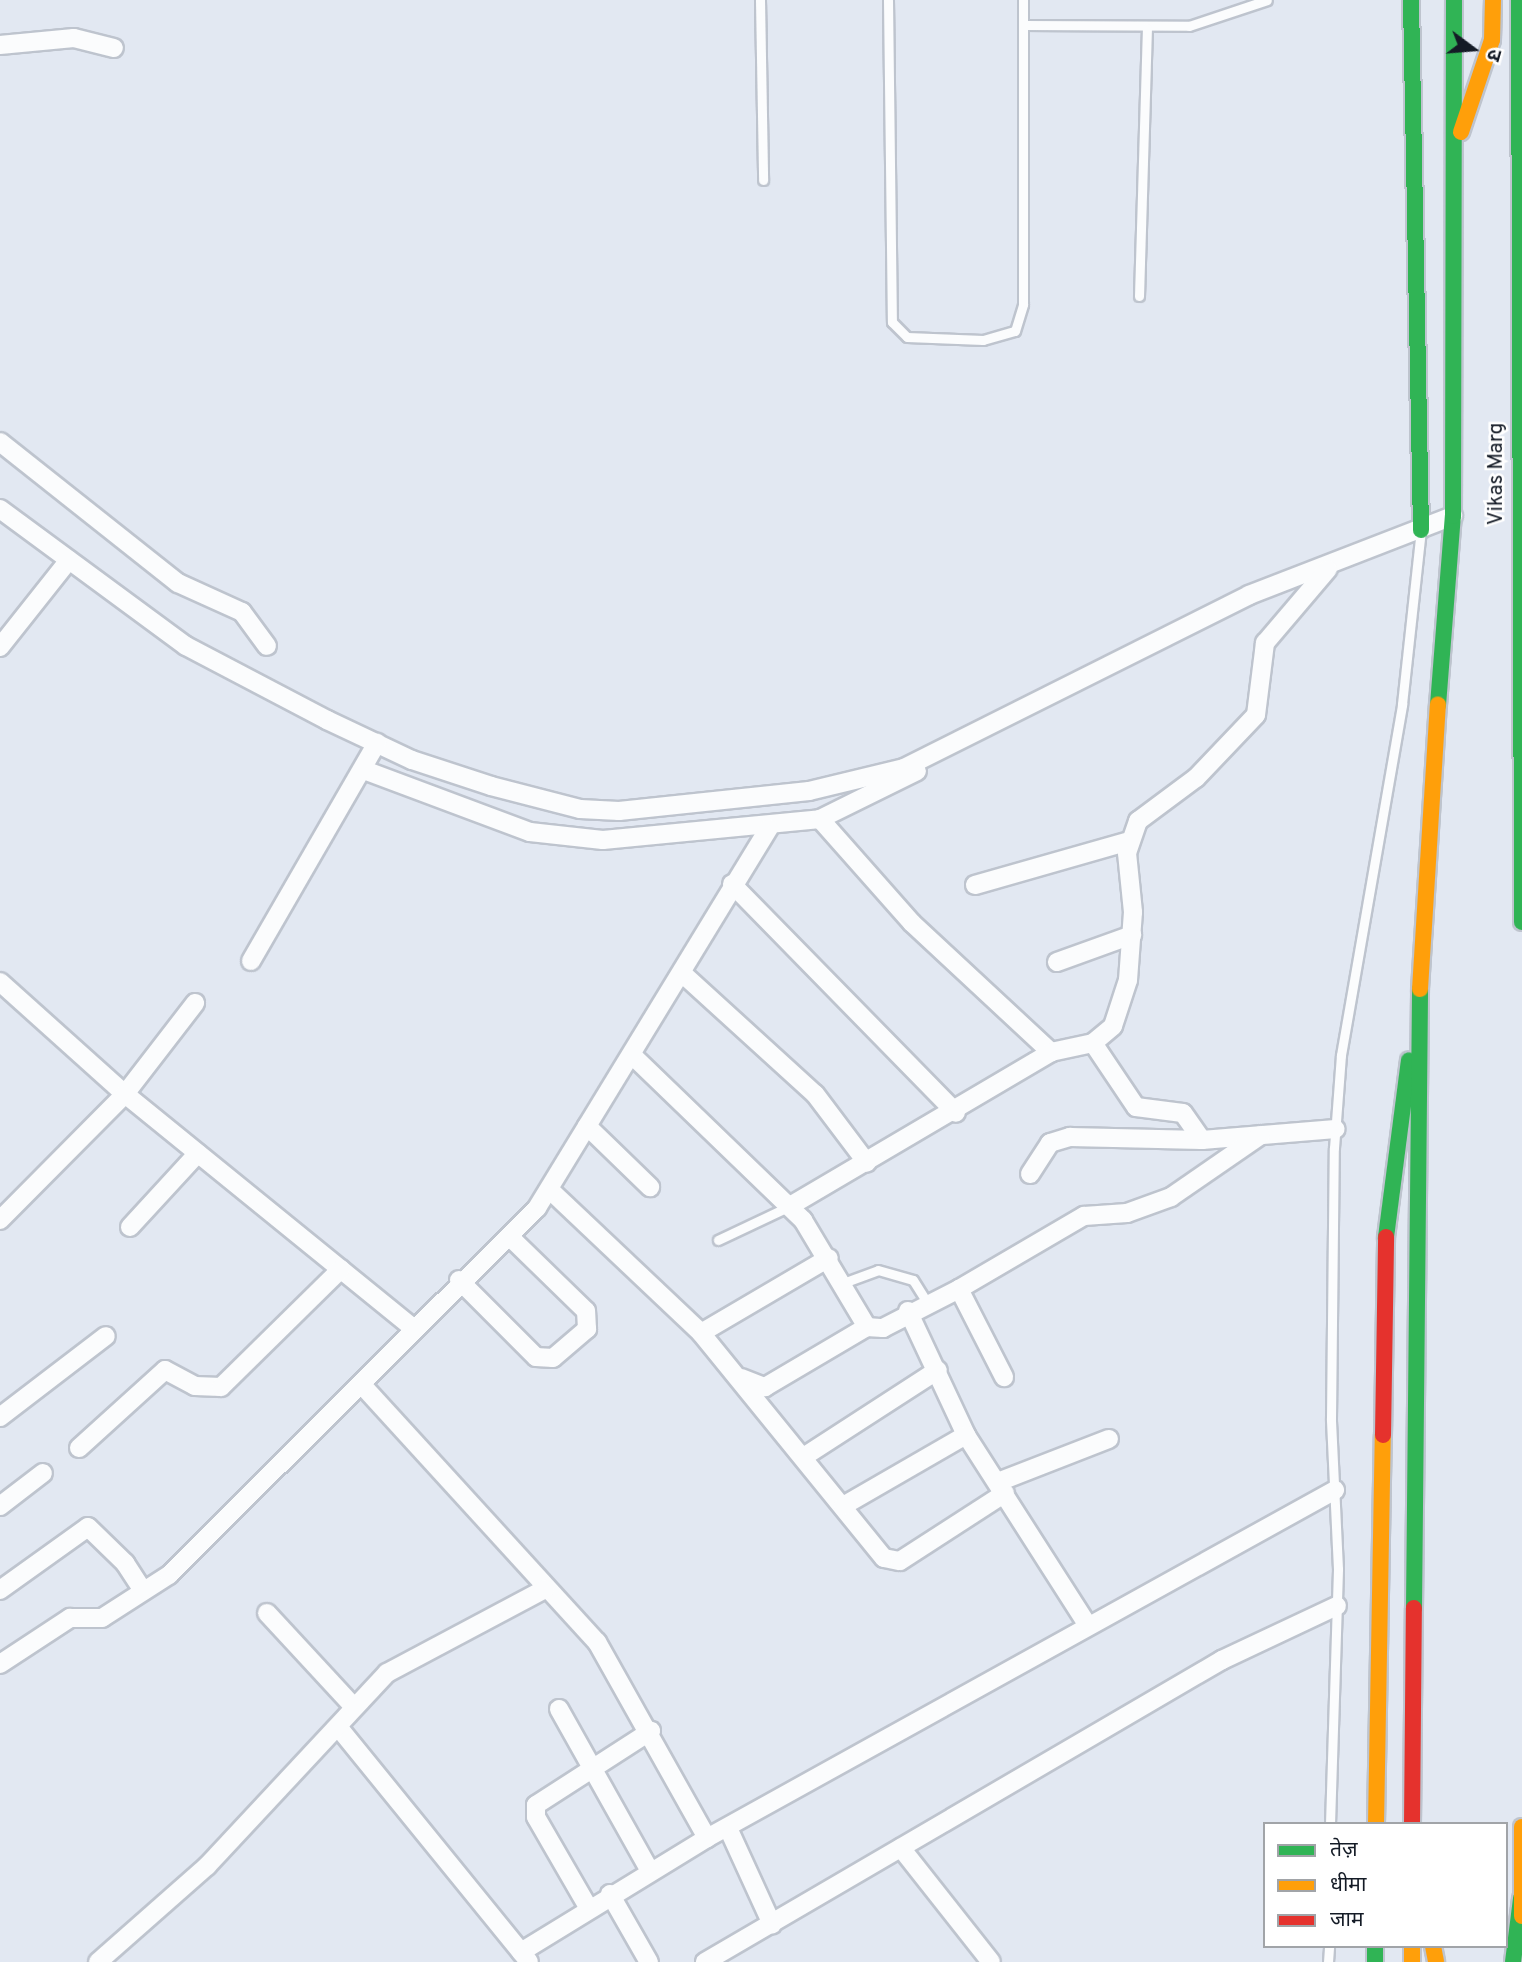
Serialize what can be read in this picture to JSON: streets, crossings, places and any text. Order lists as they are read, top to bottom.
{
  "streets": {
    "main road": ["Vikas Marg"]
  },
  "legend": ["तेज़", "धीमा", "जाम"],
  "north": "right"
}
